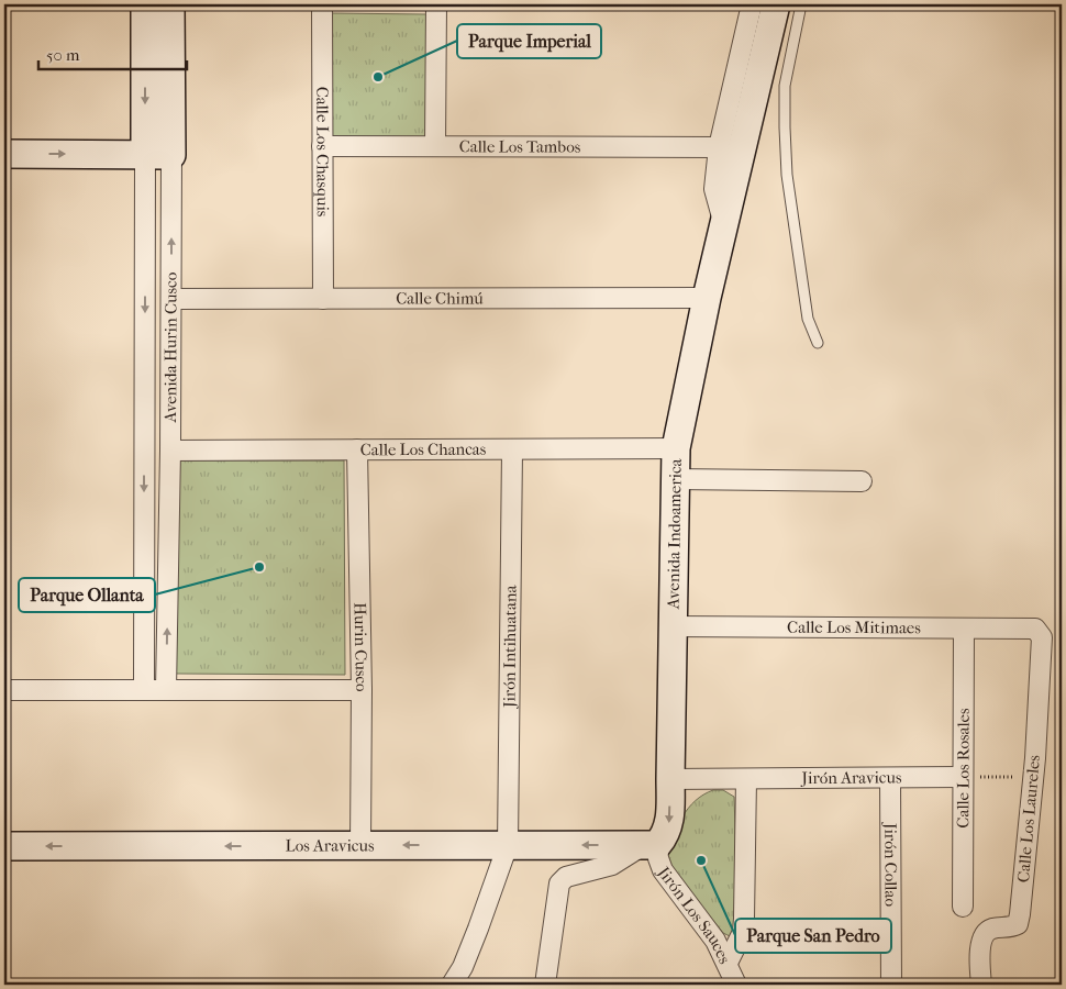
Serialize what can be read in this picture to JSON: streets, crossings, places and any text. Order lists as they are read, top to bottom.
{
  "streets": {
    "street": [
      "Calle Los Tambos",
      "Calle Los Chasquis",
      "Calle Chimú",
      "Avenida Hurin Cusco",
      "Calle Los Chancas",
      "Avenida Indoamerica",
      "Calle Los Mitimaes",
      "Hurin Cusco",
      "Jirón Intihuatana",
      "Calle Los Rosales",
      "Jirón Aravicus",
      "Calle Los Laureles",
      "Los Aravicus",
      "Jirón Collao",
      "Jirón Los Sauces"
    ]
  },
  "crossings": [
    ["Calle Los Tambos", "Calle Los Chasquis"],
    ["Calle Los Chasquis", "Calle Chimú"],
    ["Calle Chimú", "Avenida Hurin Cusco"],
    ["Calle Chimú", "Avenida Indoamerica"],
    ["Avenida Hurin Cusco", "Calle Los Chancas"],
    ["Calle Los Chancas", "Avenida Indoamerica"],
    ["Calle Los Chancas", "Hurin Cusco"],
    ["Calle Los Chancas", "Jirón Intihuatana"],
    ["Avenida Indoamerica", "Calle Los Mitimaes"],
    ["Avenida Indoamerica", "Jirón Aravicus"],
    ["Avenida Indoamerica", "Los Aravicus"],
    ["Avenida Indoamerica", "Jirón Los Sauces"],
    ["Calle Los Mitimaes", "Calle Los Rosales"],
    ["Calle Los Mitimaes", "Calle Los Laureles"],
    ["Hurin Cusco", "Los Aravicus"],
    ["Jirón Intihuatana", "Los Aravicus"],
    ["Calle Los Rosales", "Jirón Aravicus"],
    ["Jirón Aravicus", "Jirón Collao"],
    ["Los Aravicus", "Jirón Los Sauces"]
  ],
  "places": ["Parque Imperial", "Parque Ollanta", "Parque San Pedro"],
  "scale_bar": "50 m"
}
